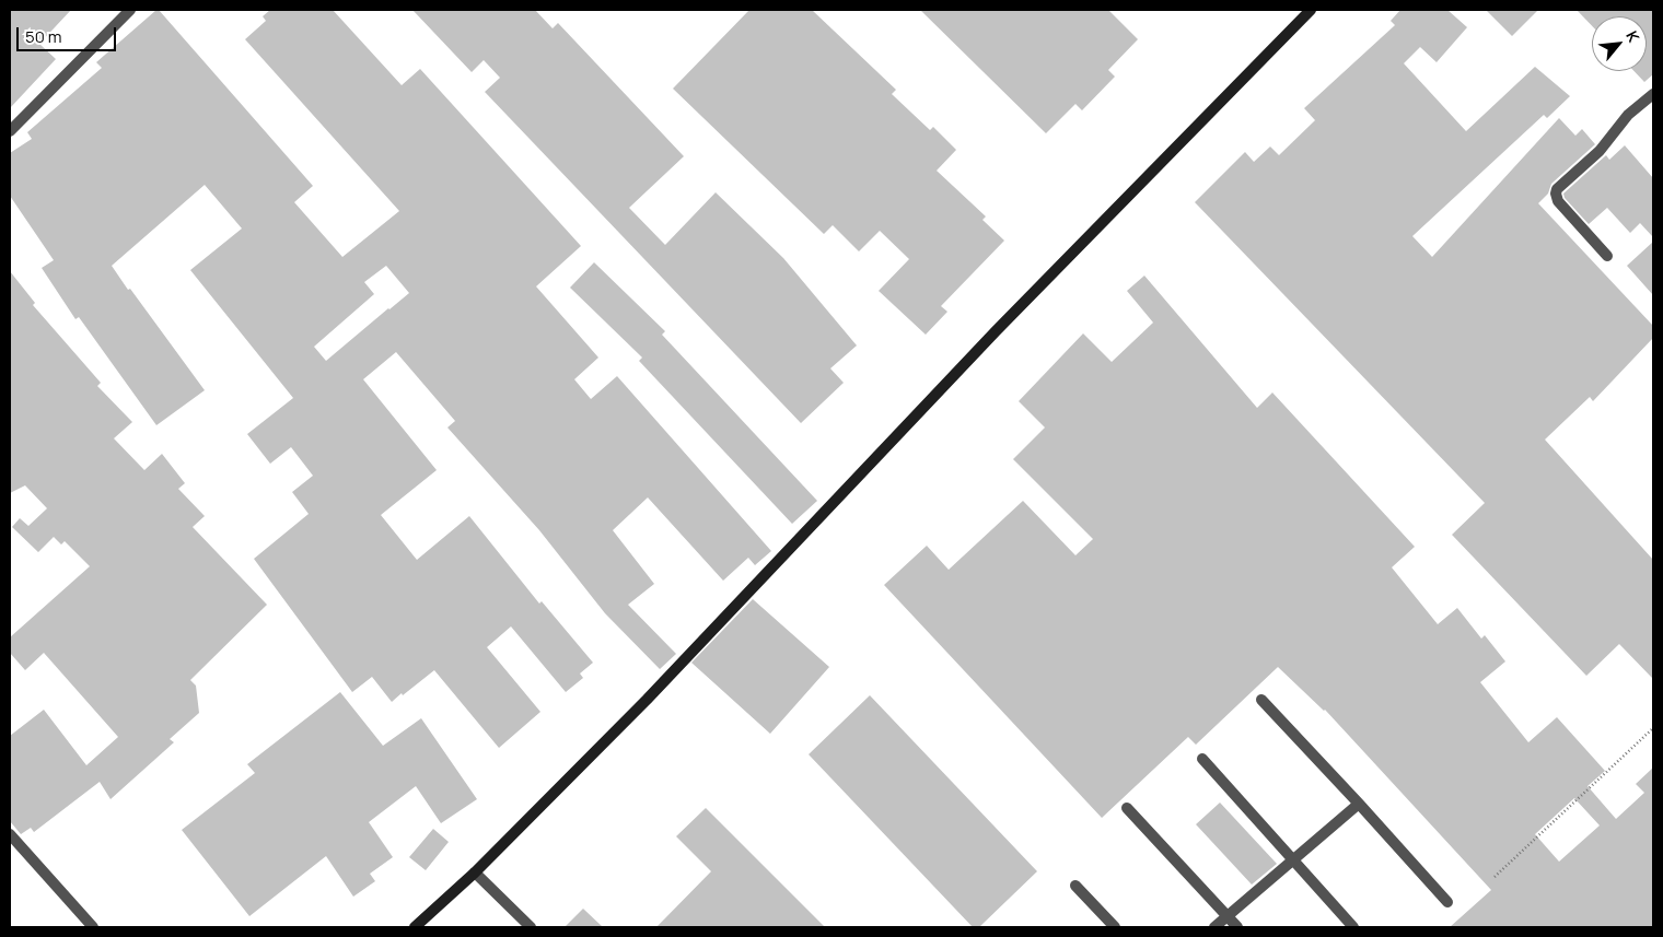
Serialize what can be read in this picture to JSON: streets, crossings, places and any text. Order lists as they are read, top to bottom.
{
  "scale_bar": "50 m",
  "north": "top right"
}
